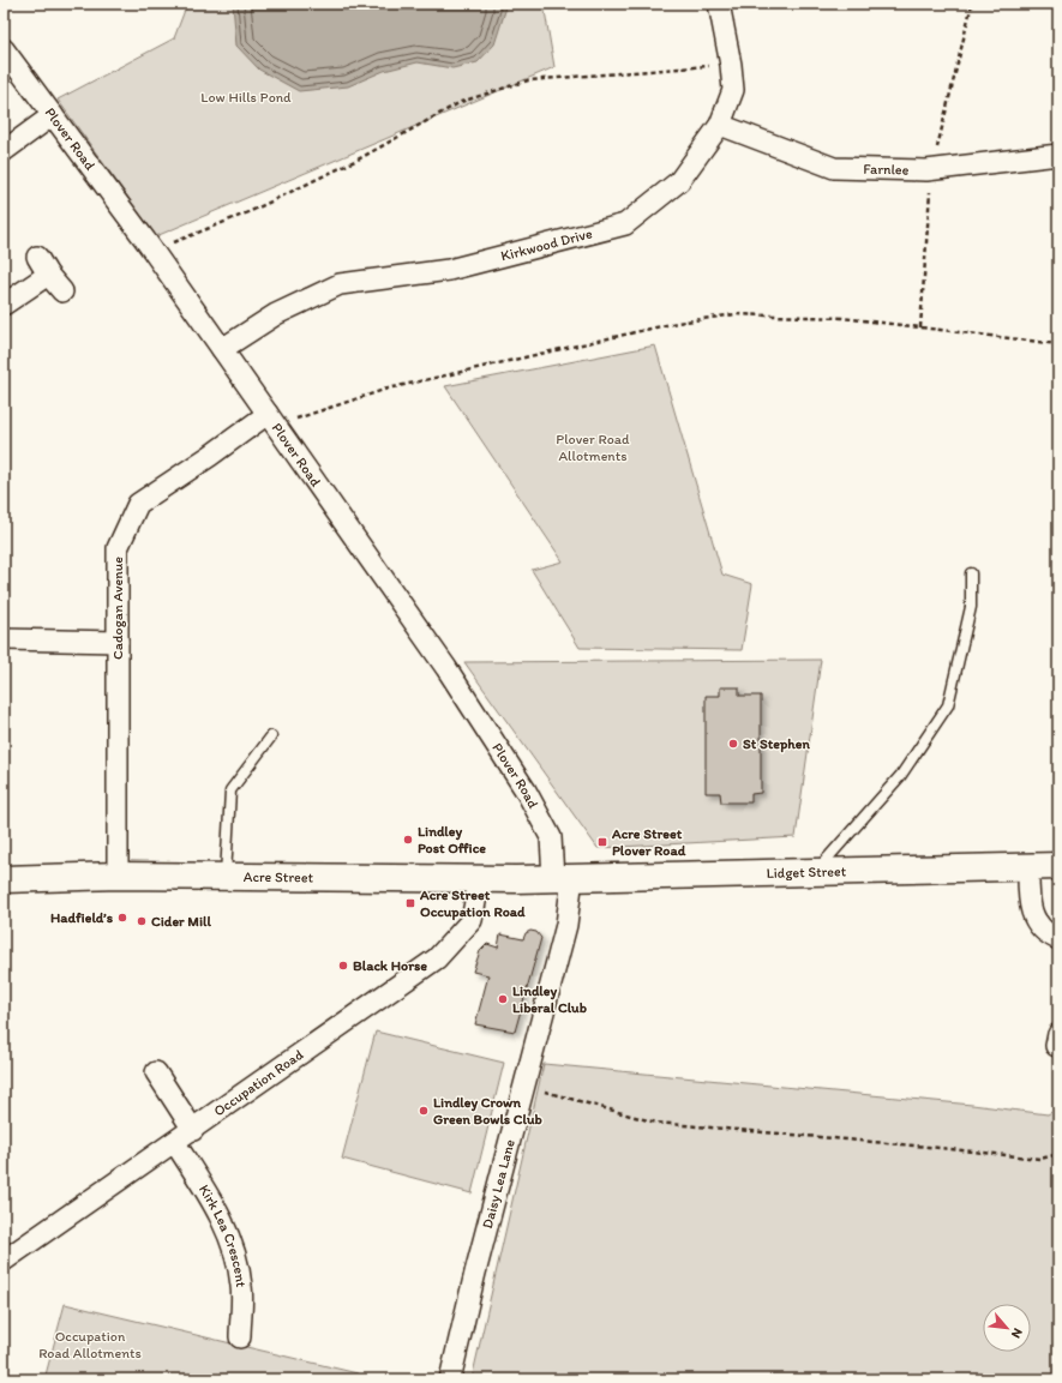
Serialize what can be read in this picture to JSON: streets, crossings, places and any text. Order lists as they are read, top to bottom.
{
  "streets": {
    "street": [
      "Plover Road",
      "Farnlee",
      "Kirkwood Drive",
      "Cadogan Avenue",
      "Lidget Street",
      "Acre Street",
      "Occupation Road",
      "Daisy Lea Lane",
      "Kirk Lea Crescent"
    ]
  },
  "crossings": [
    ["Plover Road", "Kirkwood Drive"],
    ["Plover Road", "Cadogan Avenue"],
    ["Plover Road", "Lidget Street"],
    ["Plover Road", "Acre Street"],
    ["Plover Road", "Daisy Lea Lane"],
    ["Farnlee", "Kirkwood Drive"],
    ["Cadogan Avenue", "Acre Street"],
    ["Lidget Street", "Acre Street"],
    ["Lidget Street", "Daisy Lea Lane"],
    ["Acre Street", "Occupation Road"],
    ["Acre Street", "Daisy Lea Lane"],
    ["Occupation Road", "Kirk Lea Crescent"]
  ],
  "parks": ["Low Hills Pond", "Plover Road Allotments", "Occupation Road Allotments"],
  "places": {
    "other": [
      "St Stephen",
      "Lindley Post Office",
      "Hadfield’s",
      "Cider Mill",
      "Black Horse",
      "Lindley Liberal Club",
      "Lindley Crown Green Bowls Club"
    ],
    "transit": ["Acre Street Plover Road", "Acre Street Occupation Road"]
  },
  "north": "bottom right"
}
